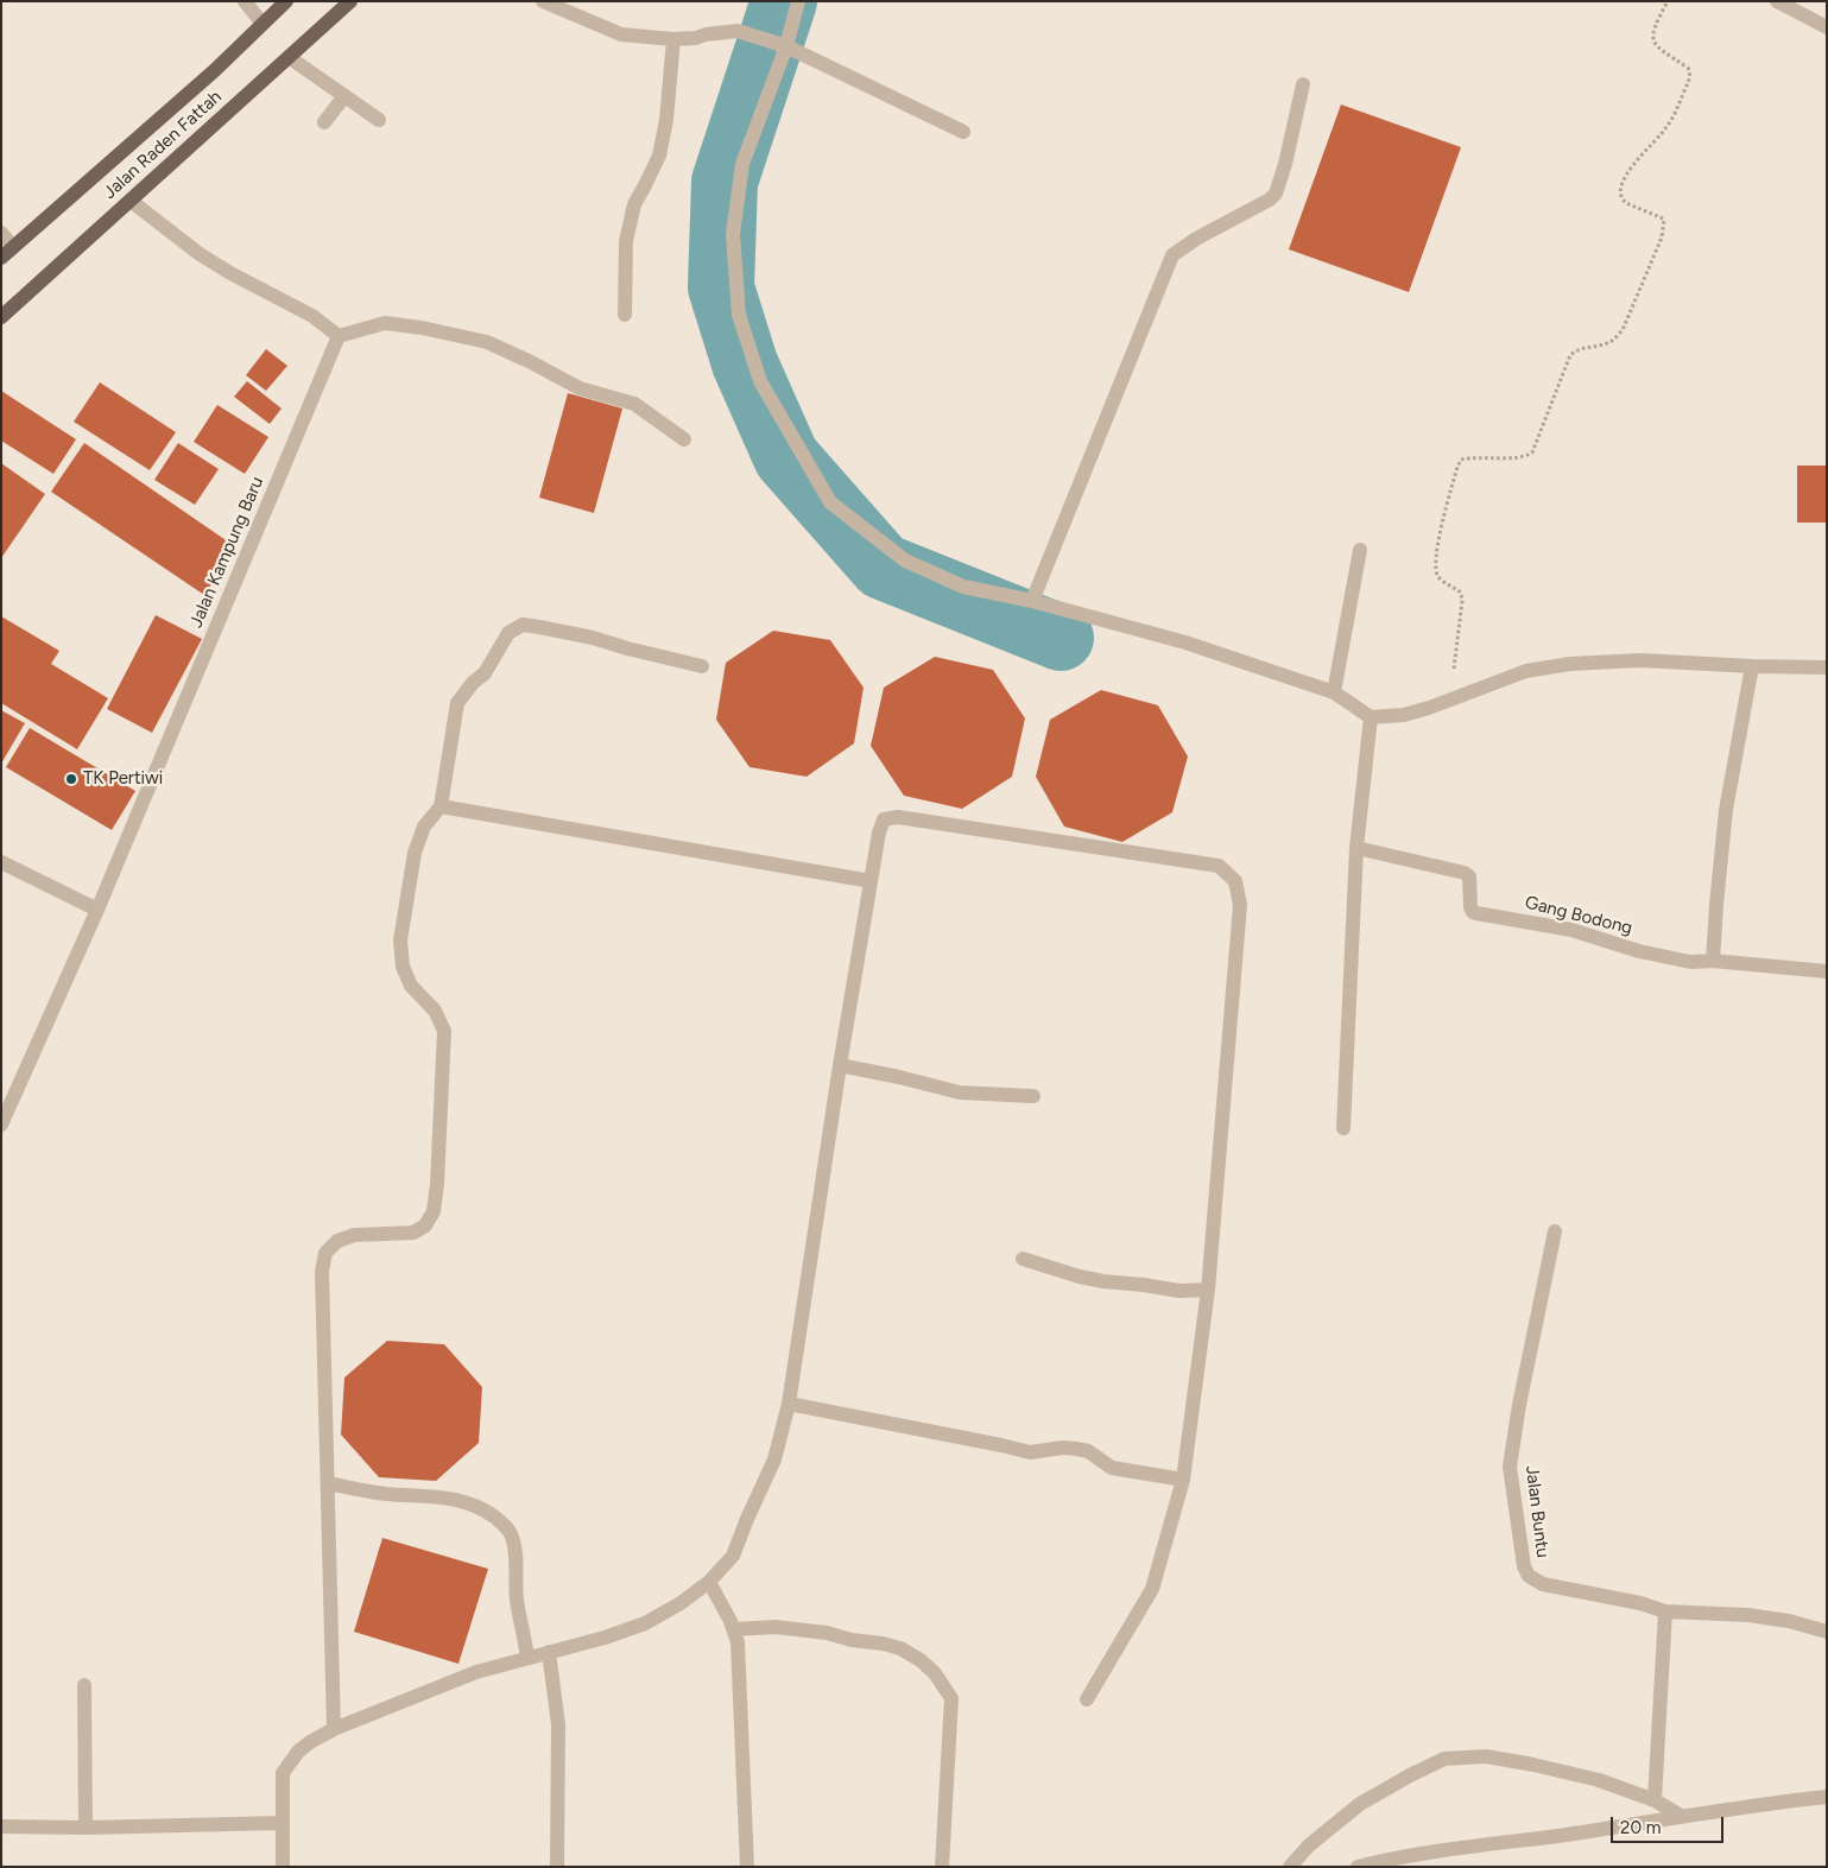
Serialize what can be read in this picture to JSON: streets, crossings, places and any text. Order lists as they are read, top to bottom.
{
  "streets": {
    "main road": ["Jalan Raden Fattah"],
    "street": ["Jalan Kampung Baru", "Gang Bodong", "Jalan Buntu"]
  },
  "places": ["TK Pertiwi"],
  "scale_bar": "20 m"
}
